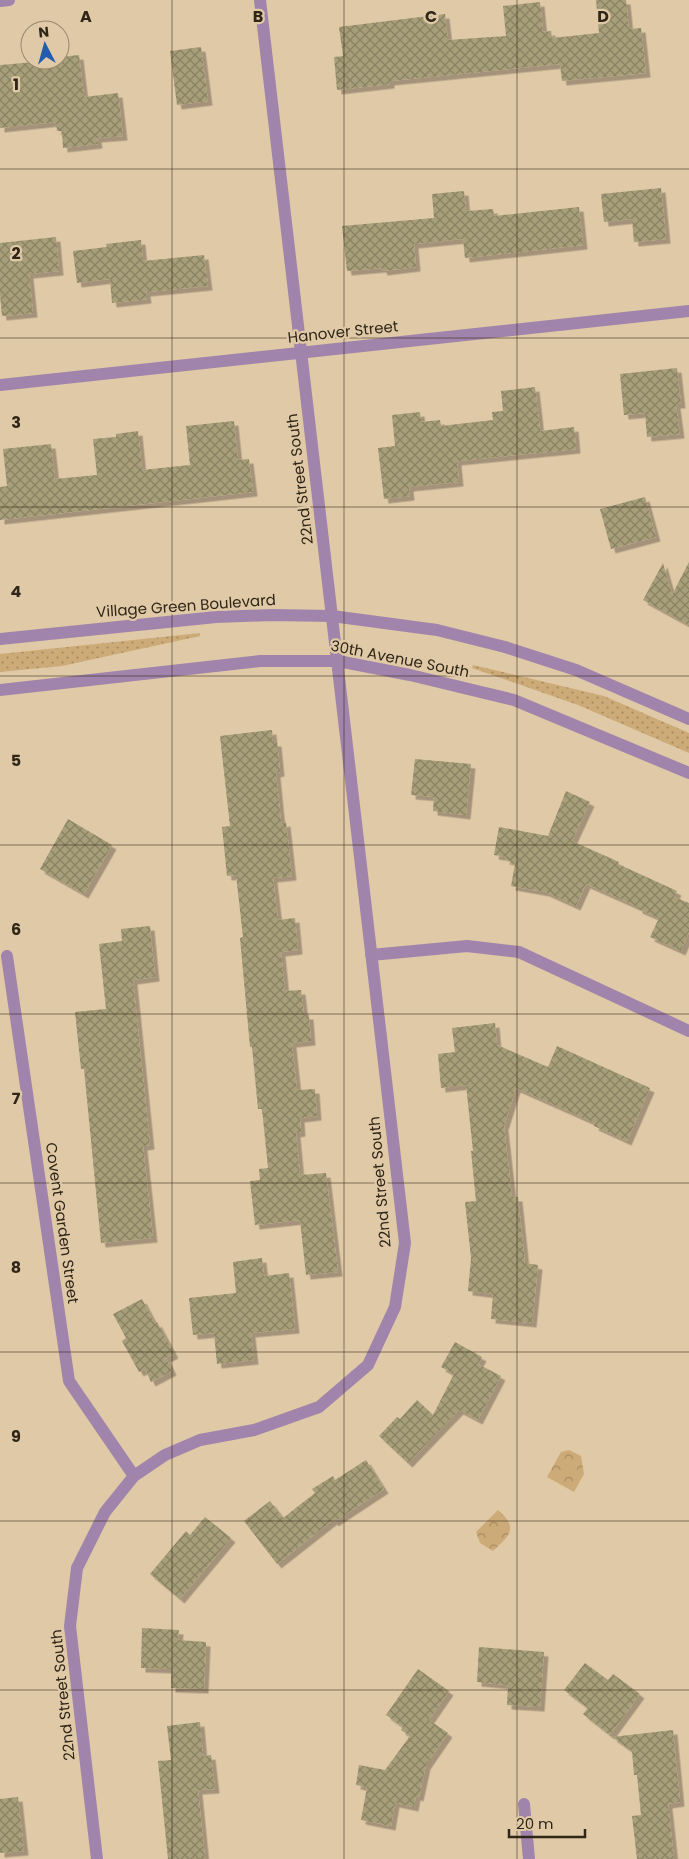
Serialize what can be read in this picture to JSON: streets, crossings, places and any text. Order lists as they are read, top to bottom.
{
  "streets": {
    "street": [
      "Hanover Street",
      "22nd Street South",
      "Village Green Boulevard",
      "30th Avenue South",
      "Covent Garden Street"
    ]
  },
  "crossings": [
    ["Hanover Street", "22nd Street South"],
    ["22nd Street South", "Village Green Boulevard"],
    ["22nd Street South", "30th Avenue South"],
    ["22nd Street South", "Covent Garden Street"]
  ],
  "scale_bar": "20 m",
  "north": "top",
  "grid": {
    "columns": [
      "A",
      "B",
      "C",
      "D"
    ],
    "rows": [
      "1",
      "2",
      "3",
      "4",
      "5",
      "6",
      "7",
      "8",
      "9"
    ]
  }
}
